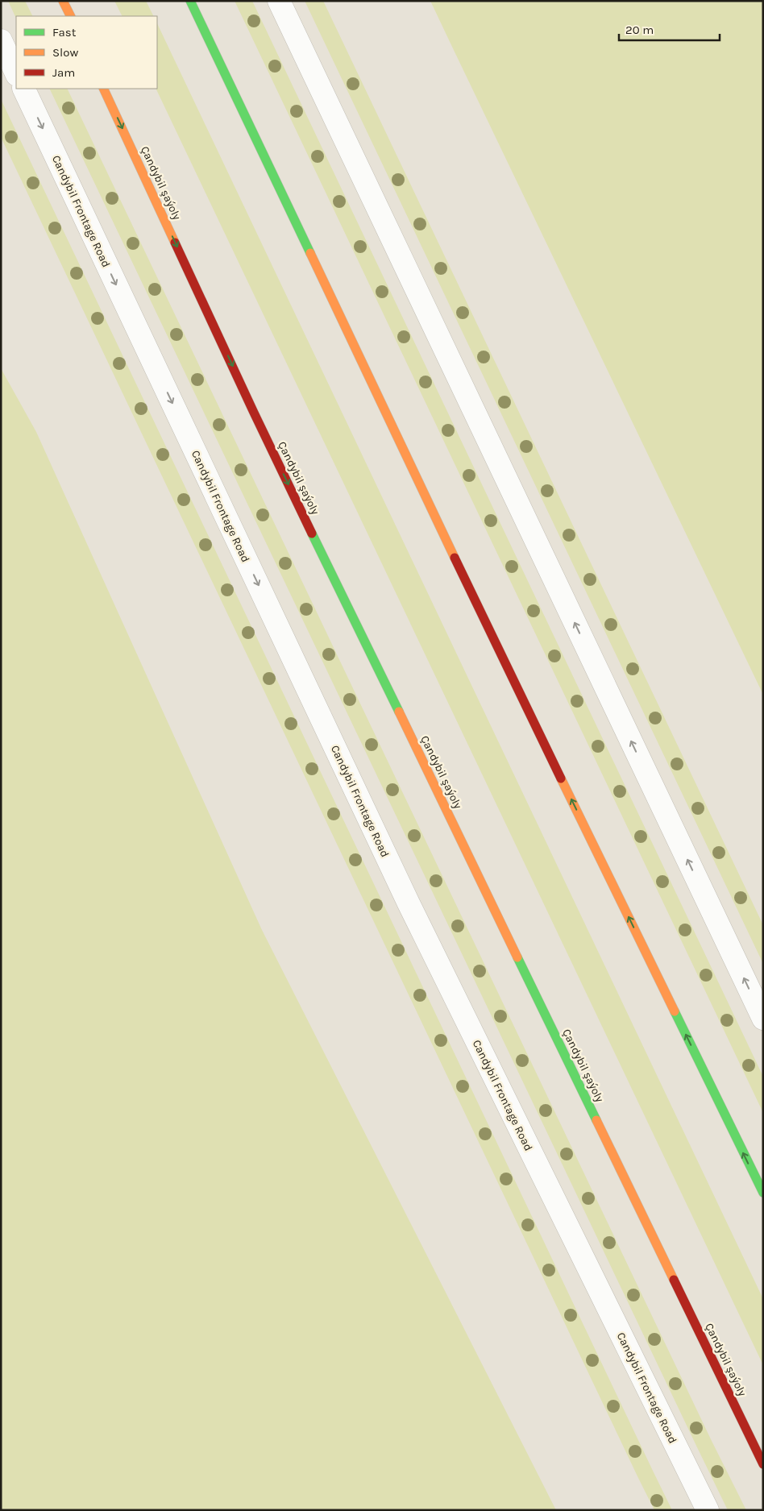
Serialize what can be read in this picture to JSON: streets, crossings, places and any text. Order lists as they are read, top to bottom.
{
  "streets": {
    "main road": ["Çandybil şaýoly"],
    "street": ["Candybil Frontage Road"]
  },
  "one_way": ["Çandybil şaýoly", "Candybil Frontage Road"],
  "legend": ["Fast", "Slow", "Jam"],
  "scale_bar": "20 m"
}
